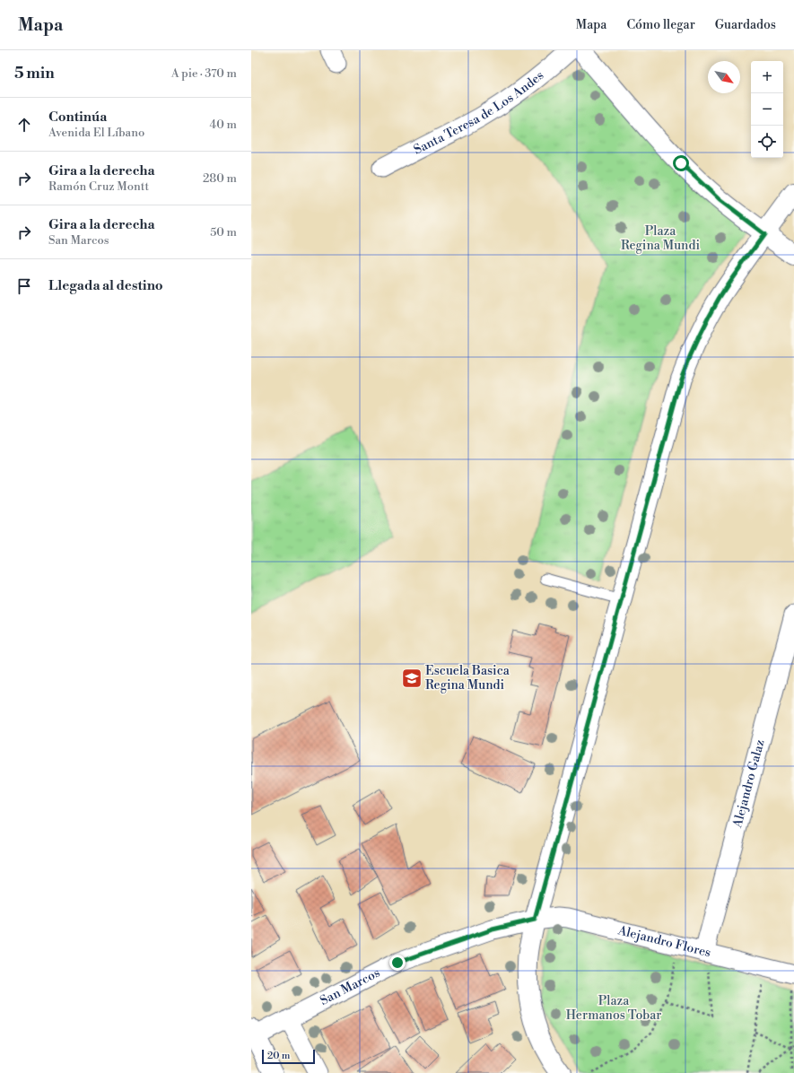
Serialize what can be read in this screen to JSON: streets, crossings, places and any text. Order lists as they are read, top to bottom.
{
  "streets": {
    "street": [
      "Santa Teresa de Los Andes",
      "Alejandro Galaz",
      "Alejandro Flores",
      "San Marcos"
    ]
  },
  "crossings": [
    ["Alejandro Galaz", "Alejandro Flores"],
    ["Alejandro Flores", "San Marcos"]
  ],
  "parks": ["Plaza Regina Mundi", "Plaza Hermanos Tobar"],
  "places": {
    "school or university": ["Escuela Basica Regina Mundi"]
  },
  "scale_bar": "20 m",
  "north": "bottom right",
  "page": {
    "header": "Mapa",
    "nav": ["Mapa", "Cómo llegar", "Guardados"],
    "heading": ["5 min", "A pie · 370 m"],
    "map_buttons": ["+", "−"],
    "list": [
      ["Continúa", "Avenida El Líbano", "40 m"],
      ["Gira a la derecha", "Ramón Cruz Montt", "280 m"],
      ["Gira a la derecha", "San Marcos", "50 m"],
      "Llegada al destino"
    ],
    "scale": "20 m"
  }
}
